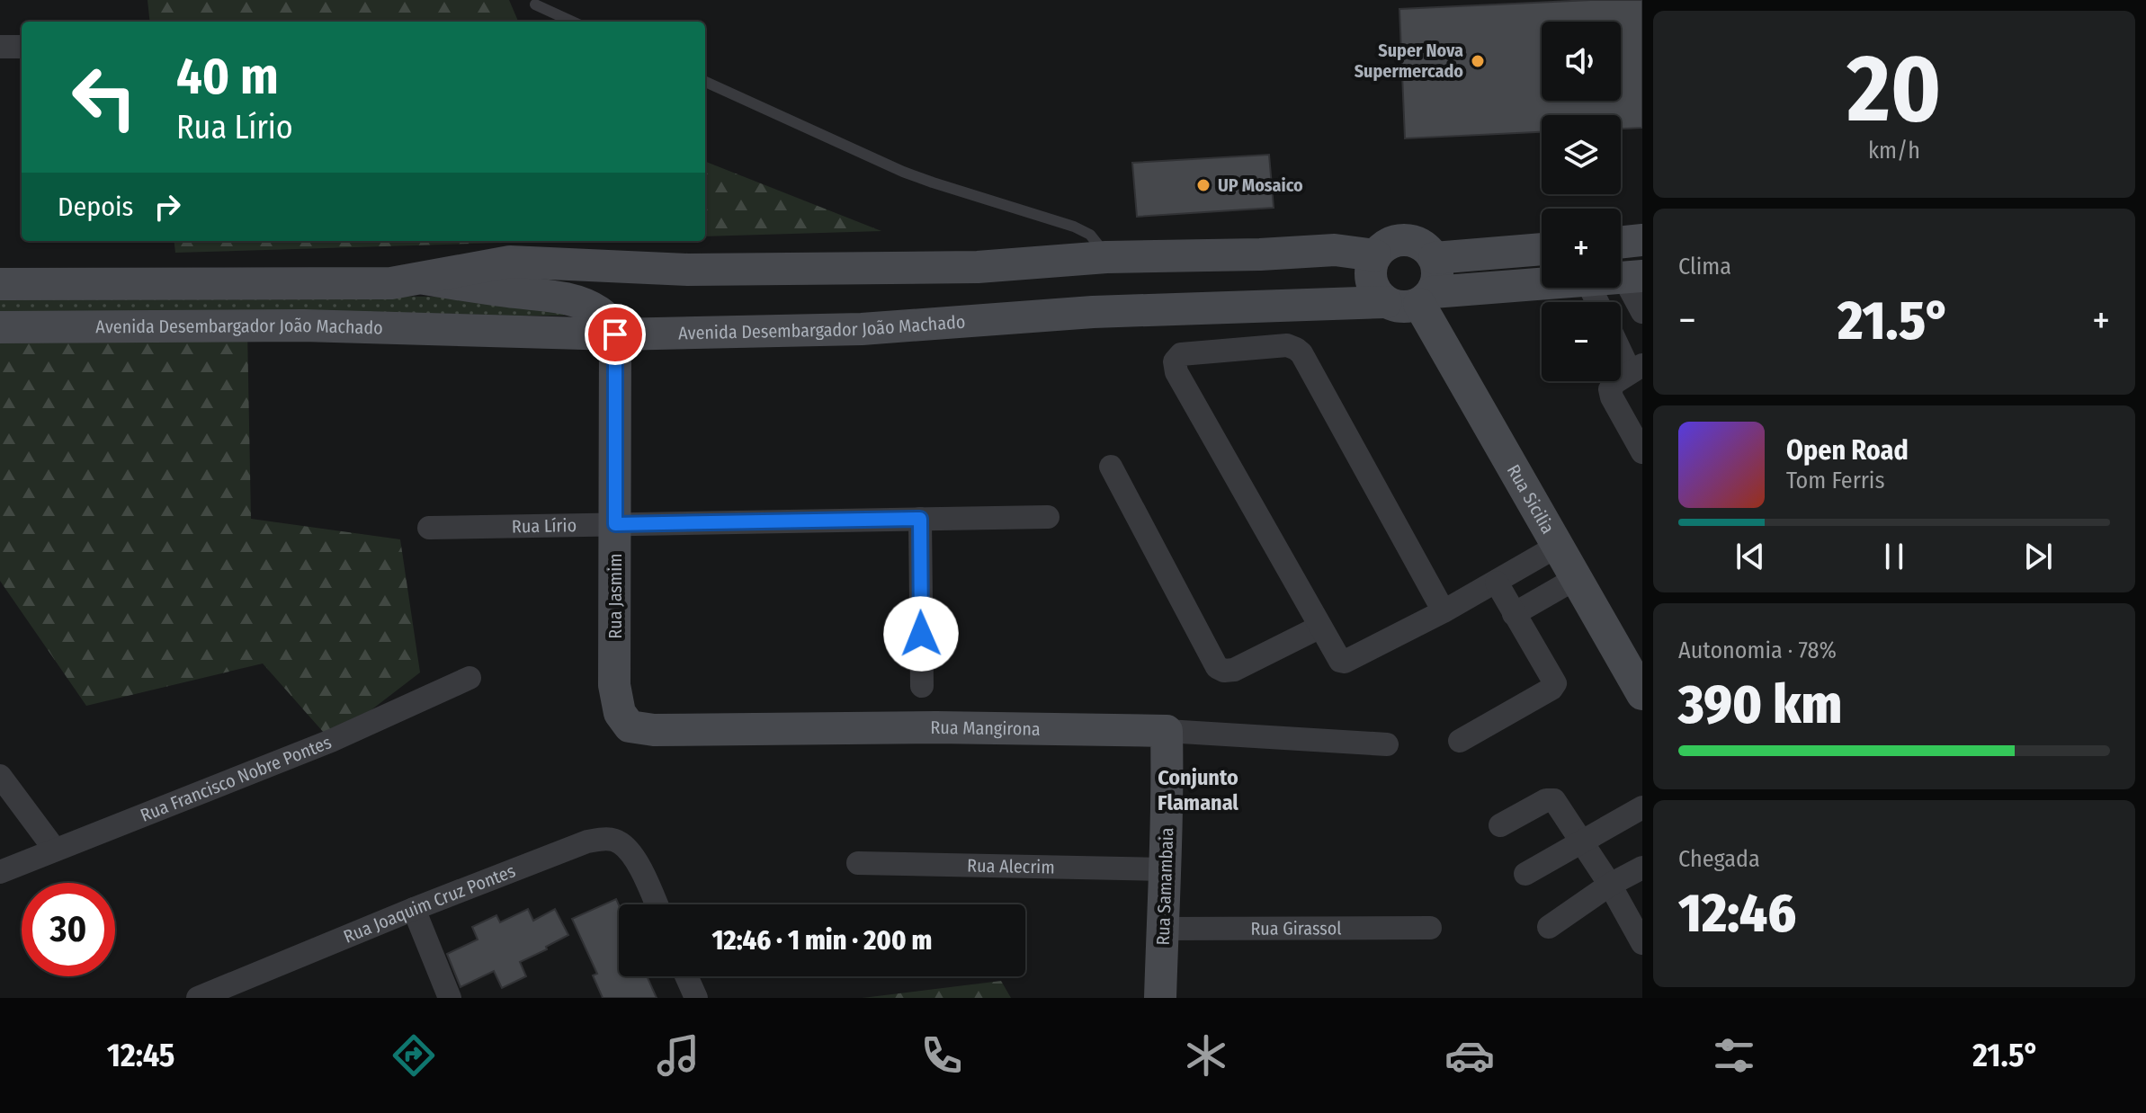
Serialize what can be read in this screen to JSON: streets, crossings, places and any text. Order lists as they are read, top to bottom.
{
  "streets": {
    "street": [
      "Avenida Desembargador João Machado",
      "Rua Sicilia",
      "Rua Lírio",
      "Rua Jasmim",
      "Rua Mangirona",
      "Rua Francisco Nobre Pontes",
      "Rua Alecrim",
      "Rua Samambaia",
      "Rua Joaquim Cruz Pontes",
      "Rua Girassol"
    ]
  },
  "crossings": [
    ["Avenida Desembargador João Machado", "Rua Sicilia"],
    ["Avenida Desembargador João Machado", "Rua Jasmim"],
    ["Rua Lírio", "Rua Jasmim"],
    ["Rua Jasmim", "Rua Mangirona"],
    ["Rua Mangirona", "Rua Samambaia"],
    ["Rua Alecrim", "Rua Samambaia"],
    ["Rua Samambaia", "Rua Girassol"]
  ],
  "districts": ["Conjunto Flamanal"],
  "places": ["Super Nova Supermercado", "UP Mosaico"],
  "page": {
    "tile": [
      ["20", "km/h"],
      "Clima",
      ["Autonomia · 78%", "390 km"],
      ["Chegada", "12:46"]
    ],
    "map_buttons": ["+", "−"],
    "turn": ["40 m", "Rua Lírio"],
    "then": "Depois",
    "heat": ["−", "21.5°", "+"],
    "song": ["Open Road", "Tom Ferris"],
    "limit": "30",
    "trip": "12:46 · 1 min · 200 m",
    "tabs": ["12:45", "21.5°"]
  }
}
